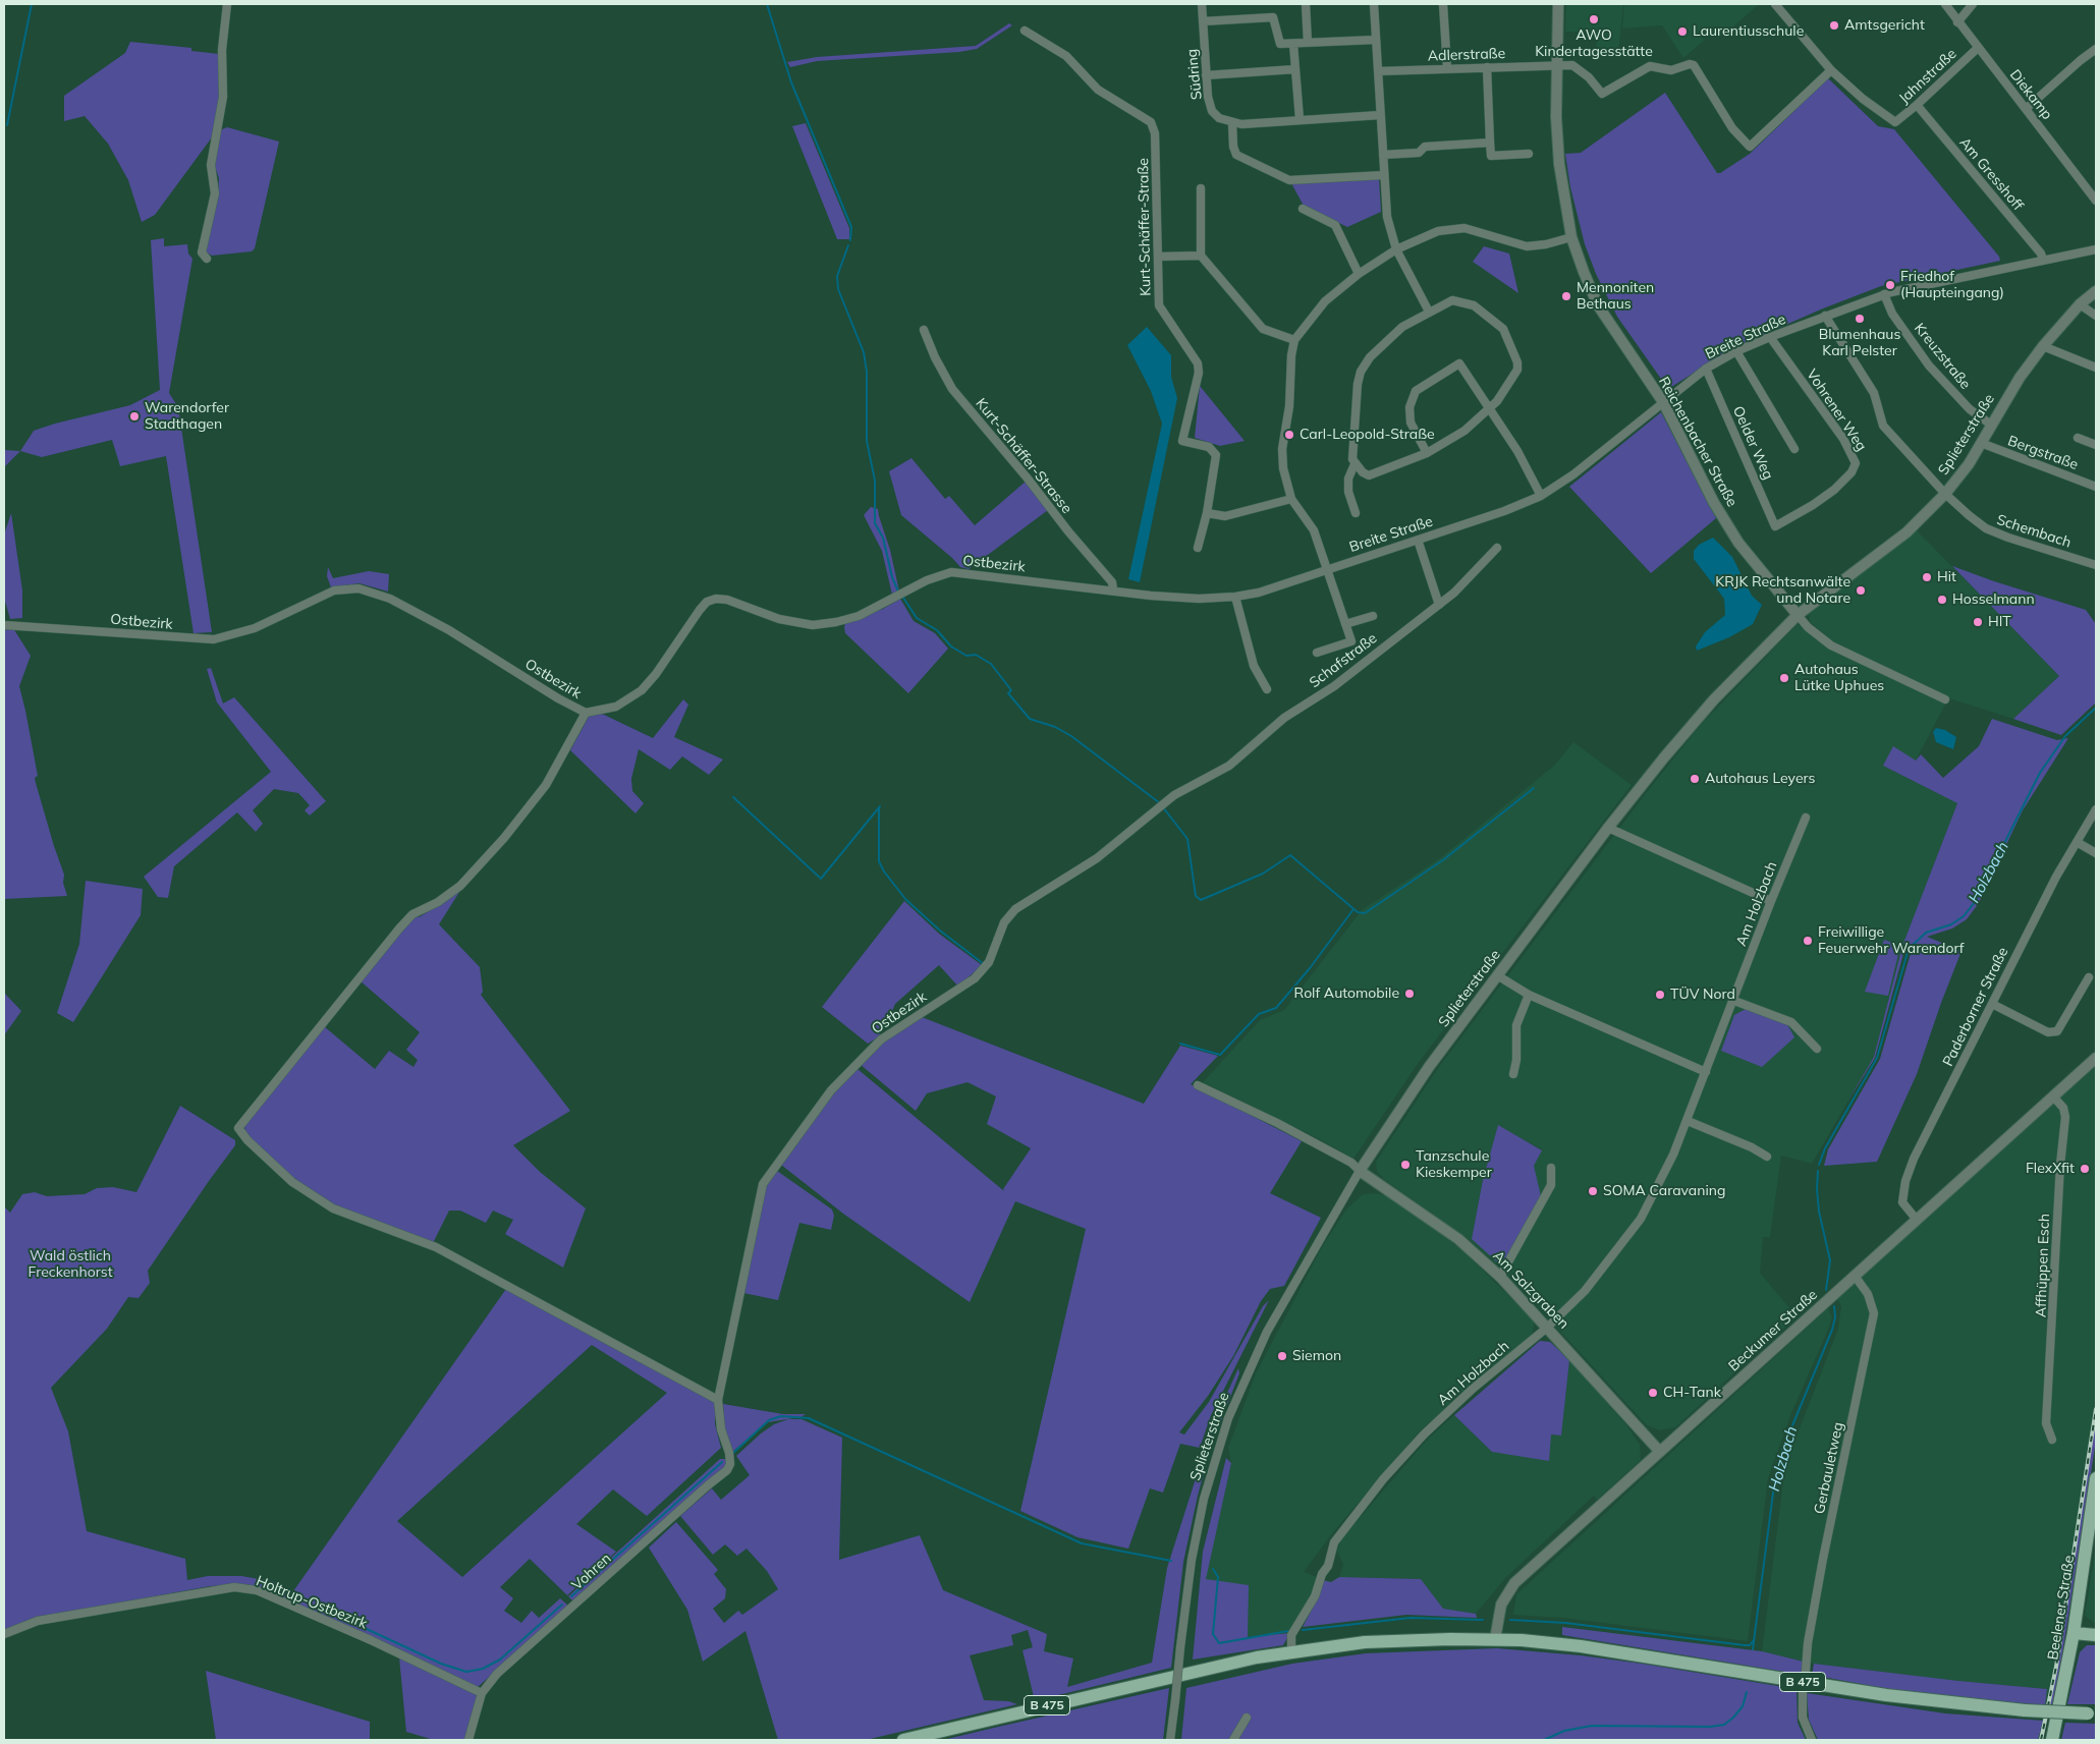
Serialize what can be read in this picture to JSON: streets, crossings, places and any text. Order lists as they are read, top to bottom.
{
  "streets": {
    "main road": ["Beelener Straße", "B 475"],
    "street": [
      "Adlerstraße",
      "Südring",
      "Jahnstraße",
      "Diekamp",
      "Am Gresshoff",
      "Kurt-Schäffer-Straße",
      "Breite Straße",
      "Kreuzstraße",
      "Vohrener Weg",
      "Splieterstraße",
      "Reichenbacher Straße",
      "Oelder Weg",
      "Bergstraße",
      "Kurt-Schäffer-Strasse",
      "Schembach",
      "Ostbezirk",
      "Schafstraße",
      "Am Holzbach",
      "Paderborner Straße",
      "Affhüppen Esch",
      "Am Salzgraben",
      "Beckumer Straße",
      "Gerbauletweg",
      "Vohren",
      "Holtrup-Ostbezirk"
    ]
  },
  "crossings": [
    ["Adlerstraße", "Jahnstraße"],
    ["Adlerstraße", "Reichenbacher Straße"],
    ["Jahnstraße", "Diekamp"],
    ["Jahnstraße", "Am Gresshoff"],
    ["Am Gresshoff", "Breite Straße"],
    ["Breite Straße", "Kreuzstraße"],
    ["Breite Straße", "Vohrener Weg"],
    ["Breite Straße", "Reichenbacher Straße"],
    ["Breite Straße", "Oelder Weg"],
    ["Breite Straße", "Kurt-Schäffer-Strasse"],
    ["Breite Straße", "Schembach"],
    ["Breite Straße", "Ostbezirk"],
    ["Kreuzstraße", "Splieterstraße"],
    ["Vohrener Weg", "Oelder Weg"],
    ["Splieterstraße", "Reichenbacher Straße"],
    ["Splieterstraße", "Bergstraße"],
    ["Splieterstraße", "Schembach"],
    ["Splieterstraße", "Am Salzgraben"],
    ["Kurt-Schäffer-Strasse", "Ostbezirk"],
    ["Ostbezirk", "Schafstraße"],
    ["Ostbezirk", "Vohren"],
    ["Am Holzbach", "Am Salzgraben"],
    ["Am Holzbach", "B 475"],
    ["Paderborner Straße", "Beckumer Straße"],
    ["Affhüppen Esch", "Beckumer Straße"],
    ["Am Salzgraben", "Beckumer Straße"],
    ["Beckumer Straße", "Gerbauletweg"],
    ["Beckumer Straße", "B 475"],
    ["Vohren", "Holtrup-Ostbezirk"]
  ],
  "water": ["Holzbach"],
  "parks": ["Wald östlich Freckenhorst"],
  "places": [
    "AWO Kindertagesstätte",
    "Amtsgericht",
    "Laurentiusschule",
    "Friedhof (Haupteingang)",
    "Mennoniten Bethaus",
    "Blumenhaus Karl Pelster",
    "Warendorfer Stadthagen",
    "Carl-Leopold-Straße",
    "Hit",
    "KRJK Rechtsanwälte und Notare",
    "Hosselmann",
    "HIT",
    "Autohaus Lütke Uphues",
    "Autohaus Leyers",
    "Freiwillige Feuerwehr Warendorf",
    "Rolf Automobile",
    "TÜV Nord",
    "Tanzschule Kieskemper",
    "FlexXfit",
    "SOMA Caravaning",
    "Siemon",
    "CH-Tank"
  ]
}
